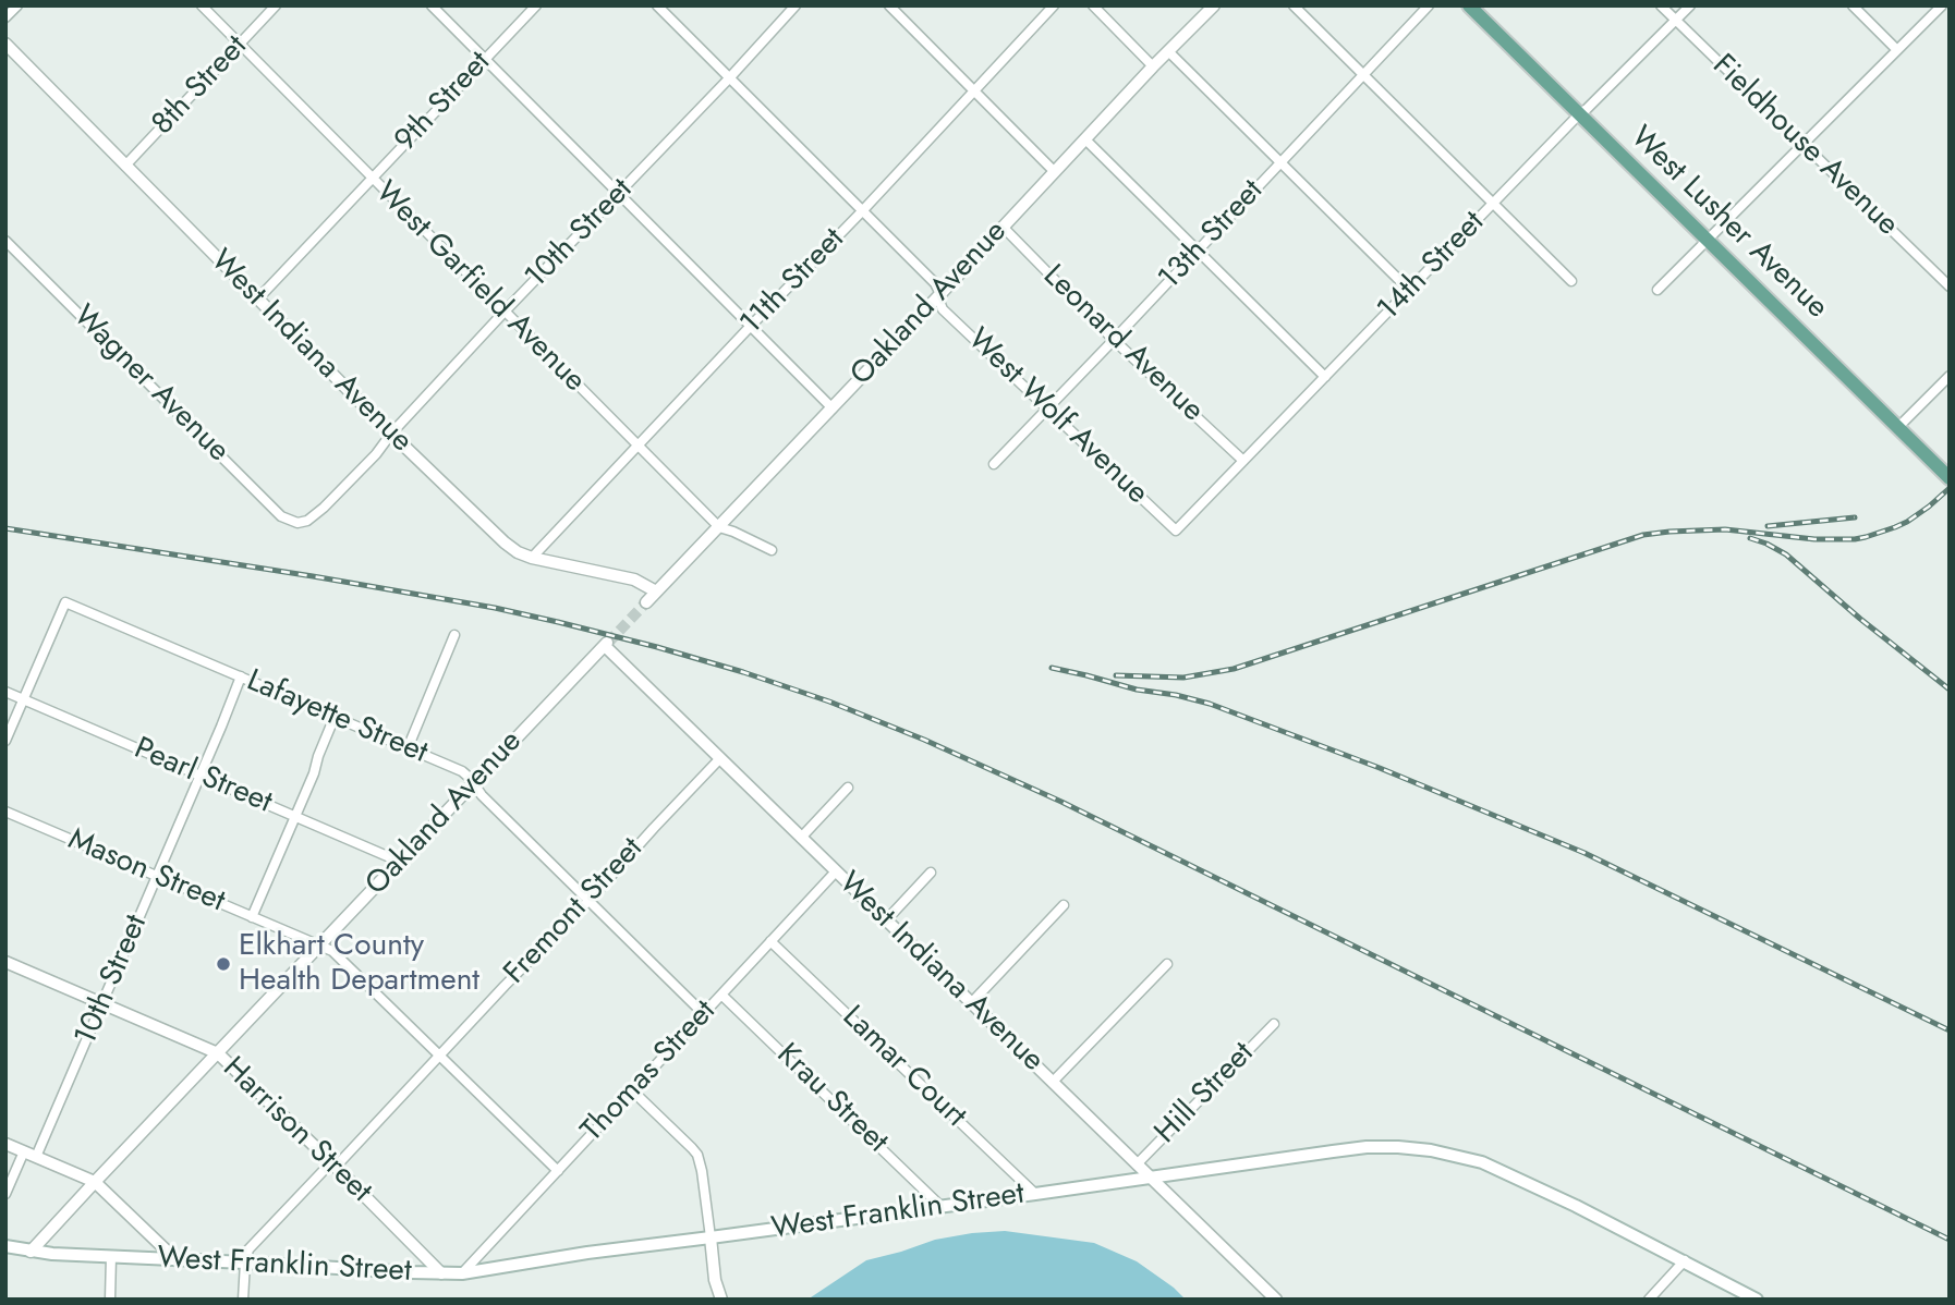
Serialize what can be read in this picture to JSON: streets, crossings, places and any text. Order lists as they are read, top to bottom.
{
  "streets": {
    "main road": ["West Lusher Avenue", "West Franklin Street"],
    "street": [
      "8th Street",
      "9th Street",
      "Fieldhouse Avenue",
      "10th Street",
      "13th Street",
      "14th Street",
      "11th Street",
      "West Garfield Avenue",
      "Oakland Avenue",
      "Leonard Avenue",
      "West Indiana Avenue",
      "Wagner Avenue",
      "West Wolf Avenue",
      "Lafayette Street",
      "Pearl Street",
      "Mason Street",
      "Fremont Street",
      "Lamar Court",
      "Thomas Street",
      "Hill Street",
      "Krau Street",
      "Harrison Street"
    ]
  },
  "crossings": [
    ["8th Street", "West Garfield Avenue"],
    ["8th Street", "West Indiana Avenue"],
    ["9th Street", "West Garfield Avenue"],
    ["9th Street", "West Indiana Avenue"],
    ["Fieldhouse Avenue", "14th Street"],
    ["West Lusher Avenue", "14th Street"],
    ["10th Street", "West Garfield Avenue"],
    ["10th Street", "West Indiana Avenue"],
    ["10th Street", "Wagner Avenue"],
    ["10th Street", "West Wolf Avenue"],
    ["10th Street", "Lafayette Street"],
    ["10th Street", "Pearl Street"],
    ["10th Street", "Mason Street"],
    ["10th Street", "Harrison Street"],
    ["13th Street", "Leonard Avenue"],
    ["13th Street", "West Wolf Avenue"],
    ["14th Street", "Leonard Avenue"],
    ["14th Street", "West Wolf Avenue"],
    ["11th Street", "West Garfield Avenue"],
    ["11th Street", "West Indiana Avenue"],
    ["11th Street", "West Wolf Avenue"],
    ["West Garfield Avenue", "Oakland Avenue"],
    ["Oakland Avenue", "Leonard Avenue"],
    ["Oakland Avenue", "West Indiana Avenue"],
    ["Oakland Avenue", "West Wolf Avenue"],
    ["Oakland Avenue", "Lafayette Street"],
    ["Oakland Avenue", "Pearl Street"],
    ["Oakland Avenue", "Mason Street"],
    ["Oakland Avenue", "Harrison Street"],
    ["Oakland Avenue", "West Franklin Street"],
    ["West Indiana Avenue", "Fremont Street"],
    ["West Indiana Avenue", "Thomas Street"],
    ["West Indiana Avenue", "Hill Street"],
    ["West Indiana Avenue", "West Franklin Street"],
    ["Lafayette Street", "Pearl Street"],
    ["Lafayette Street", "Fremont Street"],
    ["Lafayette Street", "Thomas Street"],
    ["Mason Street", "Fremont Street"],
    ["Mason Street", "Thomas Street"],
    ["Fremont Street", "Harrison Street"],
    ["Fremont Street", "West Franklin Street"],
    ["Lamar Court", "Thomas Street"],
    ["Lamar Court", "West Franklin Street"],
    ["Thomas Street", "Krau Street"],
    ["Thomas Street", "West Franklin Street"],
    ["Krau Street", "West Franklin Street"],
    ["Harrison Street", "West Franklin Street"]
  ],
  "places": ["Elkhart County Health Department"]
}
